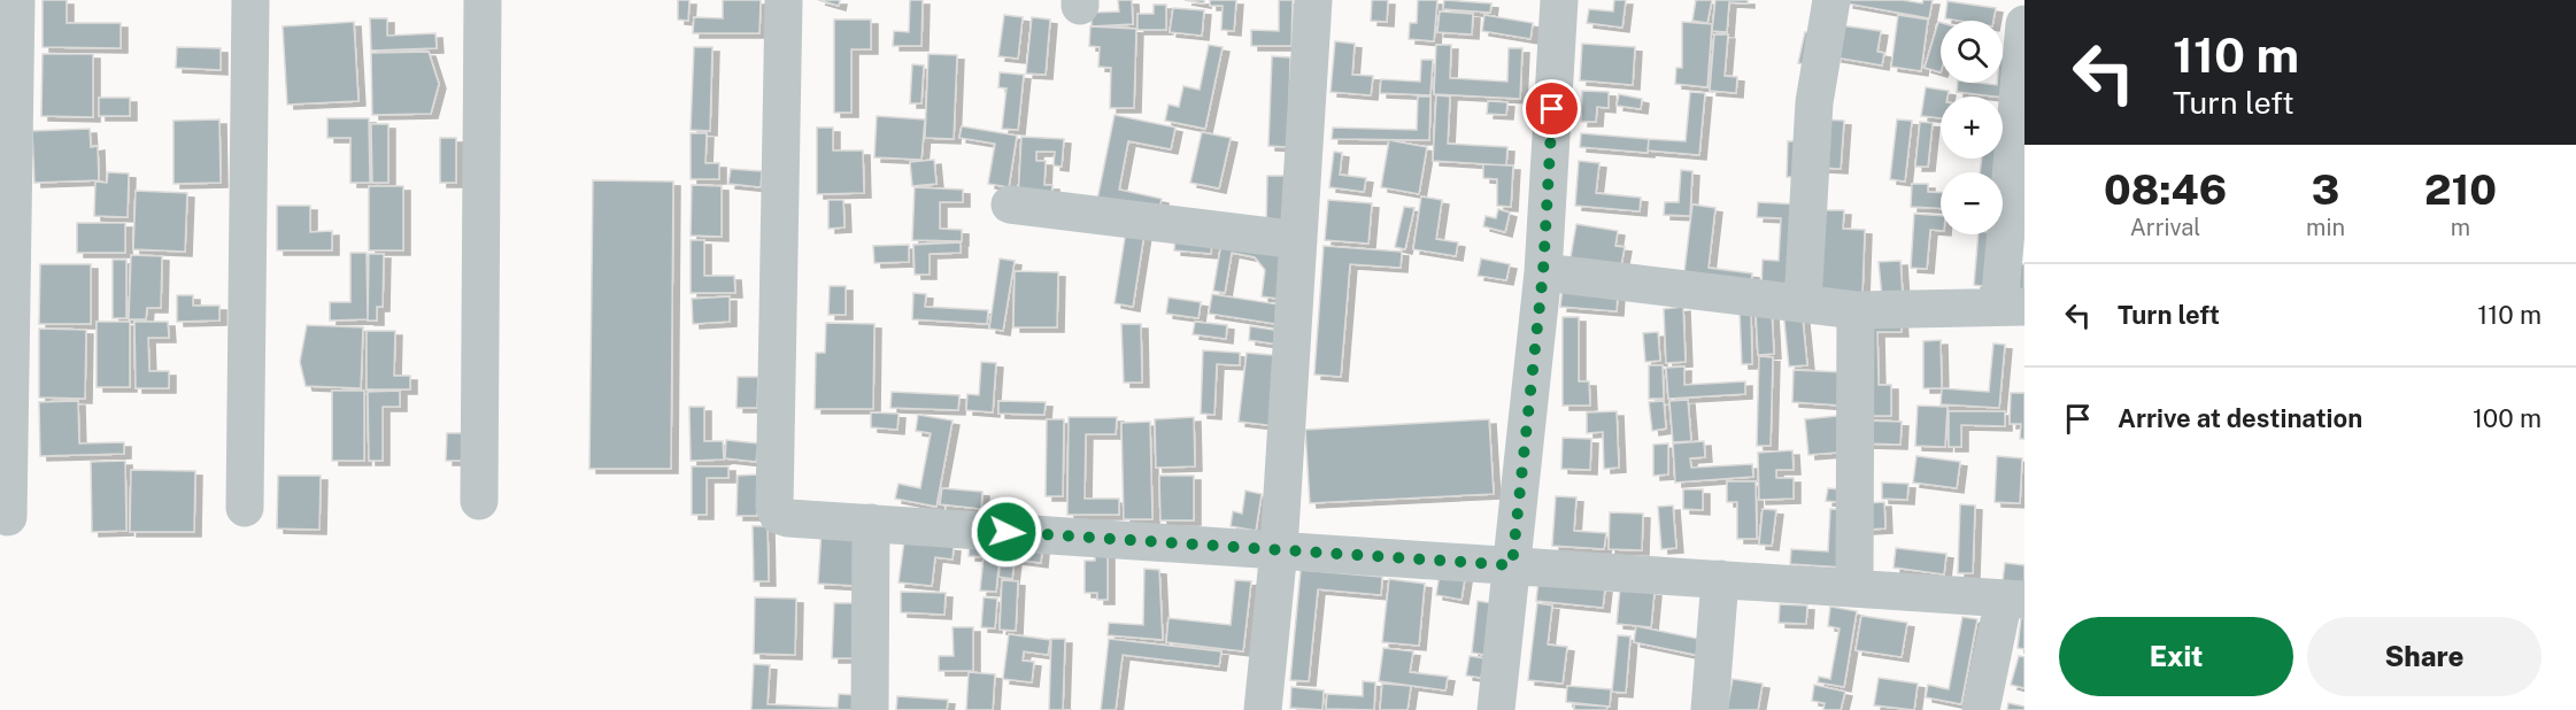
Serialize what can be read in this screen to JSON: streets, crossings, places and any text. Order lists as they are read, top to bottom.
{
  "page": {
    "turn": ["110 m", "Turn left"],
    "map_buttons": ["+", "−"],
    "eta": [
      "08:46",
      "Arrival",
      "3",
      "min",
      "210",
      "m"
    ],
    "list": [
      {
        "name": "Turn left",
        "value": "110 m"
      },
      {
        "name": "Arrive at destination",
        "value": "100 m"
      }
    ],
    "buttons": ["Exit", "Share"]
  }
}
